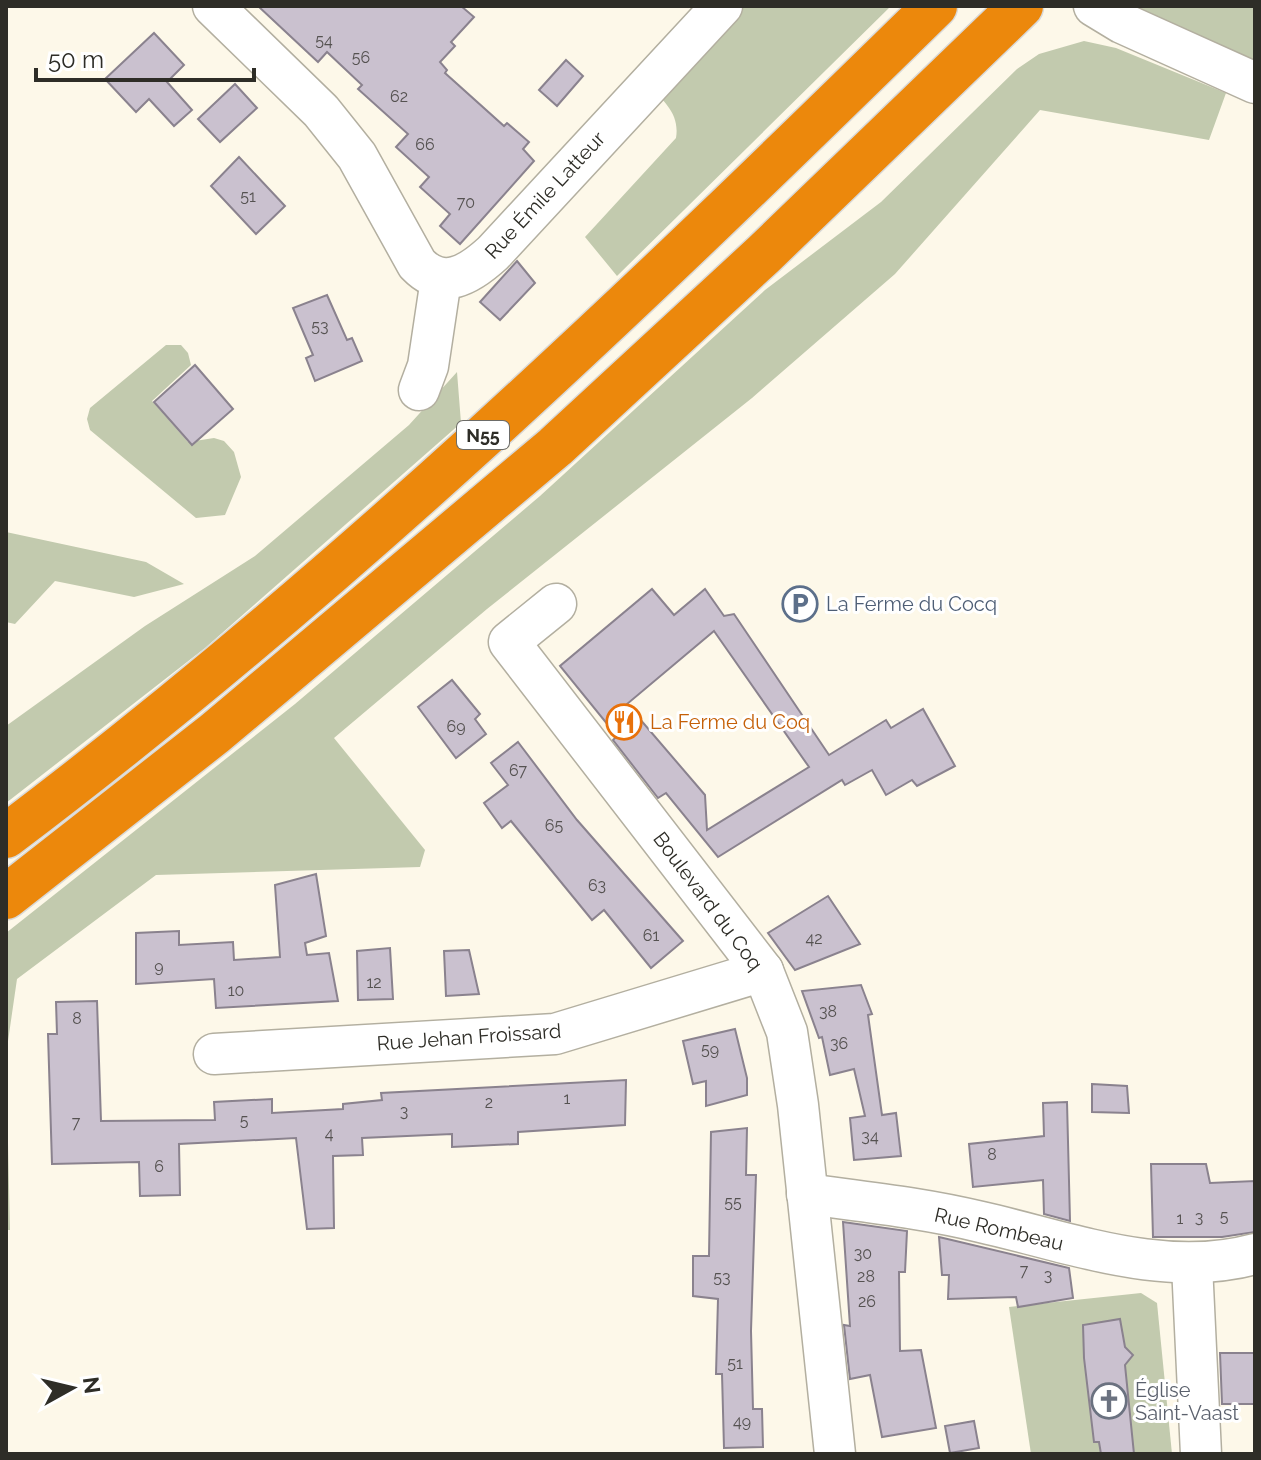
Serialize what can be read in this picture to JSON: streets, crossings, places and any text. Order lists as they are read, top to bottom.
{
  "streets": {
    "highway": ["N55"],
    "street": [
      "Rue Émile Latteur",
      "Boulevard du Coq",
      "Rue Jehan Froissard",
      "Rue Rombeau"
    ]
  },
  "crossings": [
    ["Boulevard du Coq", "Rue Jehan Froissard"],
    ["Boulevard du Coq", "Rue Rombeau"]
  ],
  "places": {
    "parking": ["La Ferme du Cocq"],
    "restaurant": ["La Ferme du Coq"],
    "church": ["Église Saint-Vaast"]
  },
  "house_numbers": [
    "54",
    "56",
    "62",
    "66",
    "51",
    "70",
    "53",
    "69",
    "67",
    "65",
    "63",
    "61",
    "42",
    "9",
    "12",
    "10",
    "38",
    "8",
    "36",
    "59",
    "1",
    "2",
    "3",
    "5",
    "7",
    "4",
    "34",
    "8",
    "6",
    "55",
    "5",
    "3",
    "1",
    "30",
    "7",
    "3",
    "28",
    "53",
    "26",
    "51",
    "49"
  ],
  "scale_bar": "50 m",
  "north": "right"
}
